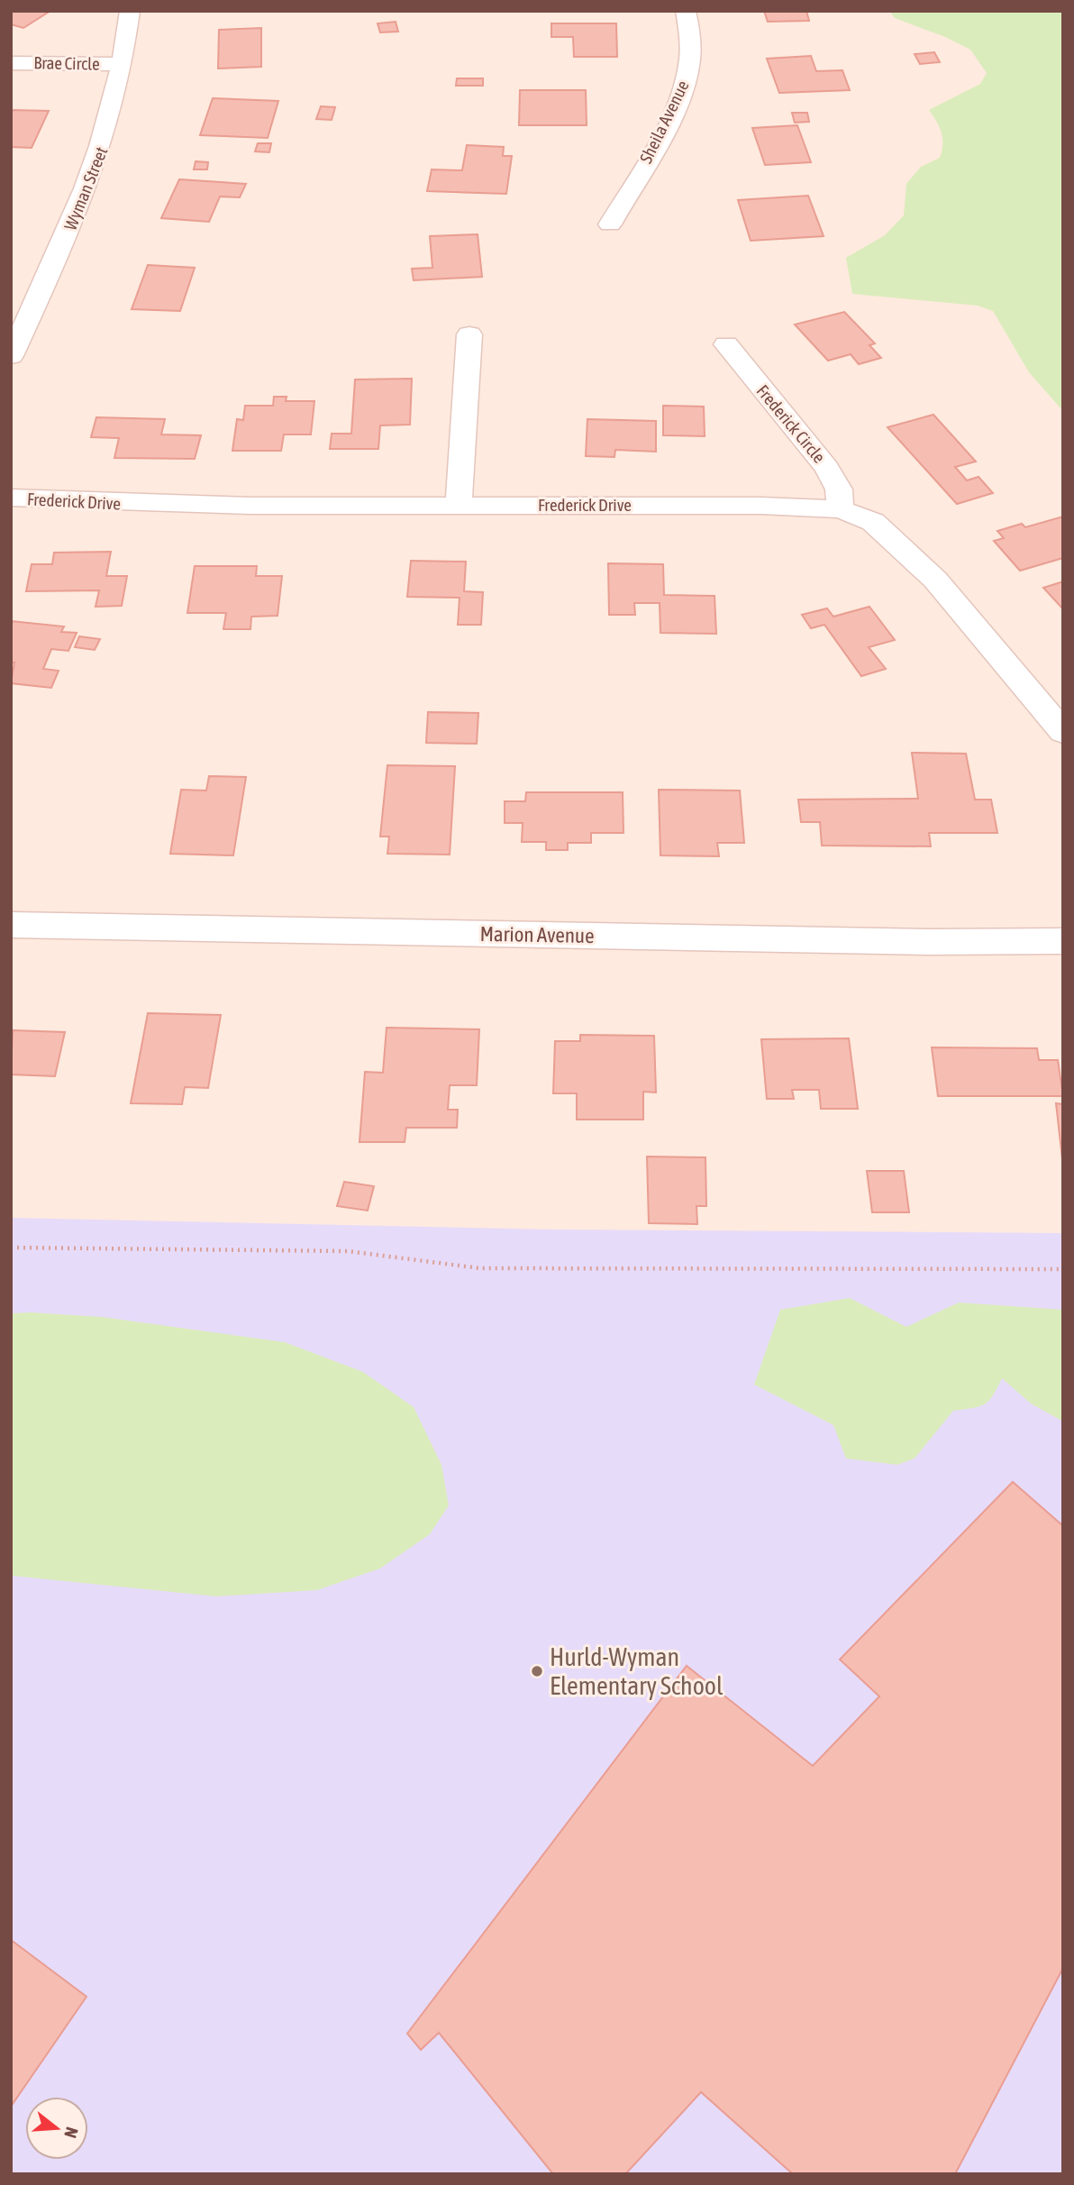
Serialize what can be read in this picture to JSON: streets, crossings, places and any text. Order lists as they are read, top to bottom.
{
  "streets": {
    "street": [
      "Brae Circle",
      "Sheila Avenue",
      "Wyman Street",
      "Frederick Circle",
      "Frederick Drive",
      "Marion Avenue"
    ]
  },
  "crossings": [
    ["Brae Circle", "Wyman Street"],
    ["Frederick Circle", "Frederick Drive"]
  ],
  "places": ["Hurld-Wyman Elementary School"],
  "north": "right"
}
